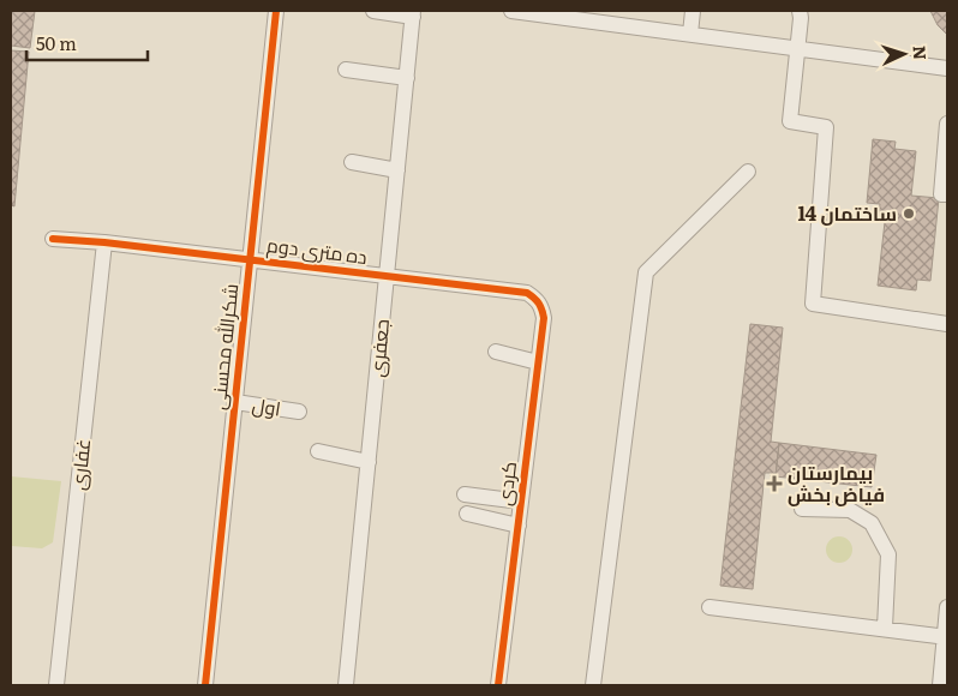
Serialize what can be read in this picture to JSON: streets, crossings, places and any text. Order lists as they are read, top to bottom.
{
  "streets": {
    "street": [
      "ده متری دوم",
      "شکرالله محسنی",
      "جعفری",
      "اول",
      "غفاری",
      "کردی"
    ]
  },
  "crossings": [
    ["ده متری دوم", "شکرالله محسنی"],
    ["ده متری دوم", "جعفری"],
    ["ده متری دوم", "غفاری"],
    ["ده متری دوم", "کردی"],
    ["شکرالله محسنی", "اول"]
  ],
  "places": {
    "other": ["ساختمان 14"],
    "health": ["بیمارستان فیاض بخش"]
  },
  "scale_bar": "50 m",
  "north": "right"
}
